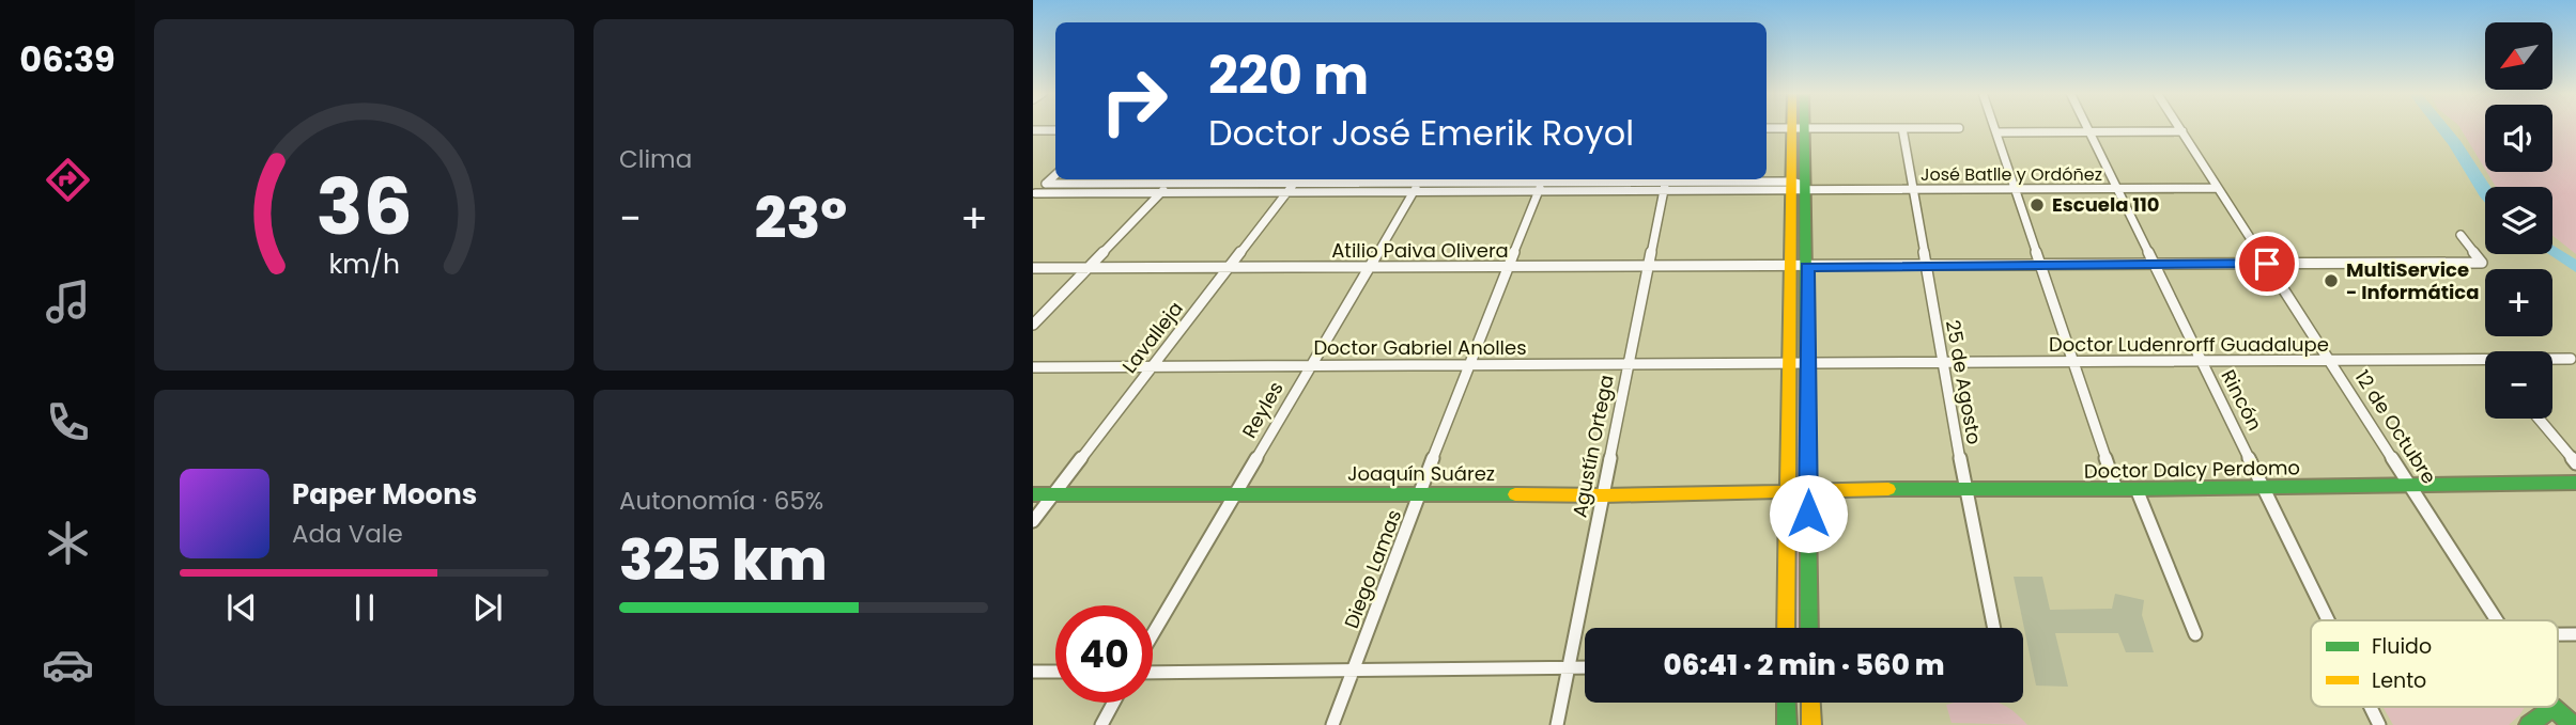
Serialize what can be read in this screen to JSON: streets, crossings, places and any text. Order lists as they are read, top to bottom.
{
  "streets": {
    "street": [
      "José Batlle y Ordóñez",
      "Atilio Paiva Olivera",
      "Lavalleja",
      "Doctor Ludenrorff Guadalupe",
      "Doctor Gabriel Anolles",
      "25 de Agosto",
      "Rincón",
      "Reyles",
      "12 de Octubre",
      "Agustín Ortega",
      "Doctor Dalcy Perdomo",
      "Joaquín Suárez",
      "Diego Lamas"
    ]
  },
  "crossings": [
    ["José Batlle y Ordóñez", "Lavalleja"],
    ["José Batlle y Ordóñez", "25 de Agosto"],
    ["José Batlle y Ordóñez", "Rincón"],
    ["José Batlle y Ordóñez", "Reyles"],
    ["José Batlle y Ordóñez", "12 de Octubre"],
    ["José Batlle y Ordóñez", "Agustín Ortega"],
    ["José Batlle y Ordóñez", "Diego Lamas"],
    ["Atilio Paiva Olivera", "Lavalleja"],
    ["Atilio Paiva Olivera", "25 de Agosto"],
    ["Atilio Paiva Olivera", "Rincón"],
    ["Atilio Paiva Olivera", "Reyles"],
    ["Atilio Paiva Olivera", "12 de Octubre"],
    ["Atilio Paiva Olivera", "Agustín Ortega"],
    ["Atilio Paiva Olivera", "Diego Lamas"],
    ["Lavalleja", "Doctor Gabriel Anolles"],
    ["Lavalleja", "Joaquín Suárez"],
    ["Doctor Ludenrorff Guadalupe", "Doctor Gabriel Anolles"],
    ["Doctor Ludenrorff Guadalupe", "25 de Agosto"],
    ["Doctor Ludenrorff Guadalupe", "Rincón"],
    ["Doctor Ludenrorff Guadalupe", "12 de Octubre"],
    ["Doctor Gabriel Anolles", "Reyles"],
    ["Doctor Gabriel Anolles", "Agustín Ortega"],
    ["Doctor Gabriel Anolles", "Diego Lamas"],
    ["25 de Agosto", "Doctor Dalcy Perdomo"],
    ["Rincón", "Doctor Dalcy Perdomo"],
    ["Reyles", "Joaquín Suárez"],
    ["12 de Octubre", "Doctor Dalcy Perdomo"],
    ["Agustín Ortega", "Joaquín Suárez"],
    ["Doctor Dalcy Perdomo", "Joaquín Suárez"],
    ["Joaquín Suárez", "Diego Lamas"]
  ],
  "places": ["Escuela 110", "MultiService - Informática"],
  "legend": ["Fluido", "Lento"],
  "north": "bottom left",
  "page": {
    "tabs": "06:39",
    "tile": [
      "Clima",
      ["Autonomía · 65%", "325 km"]
    ],
    "map_buttons": ["+", "−"],
    "turn": ["220 m", "Doctor José Emerik Royol"],
    "heat": ["−", "23°", "+"],
    "song": ["Paper Moons", "Ada Vale"],
    "limit": "40",
    "trip": "06:41 · 2 min · 560 m",
    "gauge": ["36", "km/h"]
  }
}
